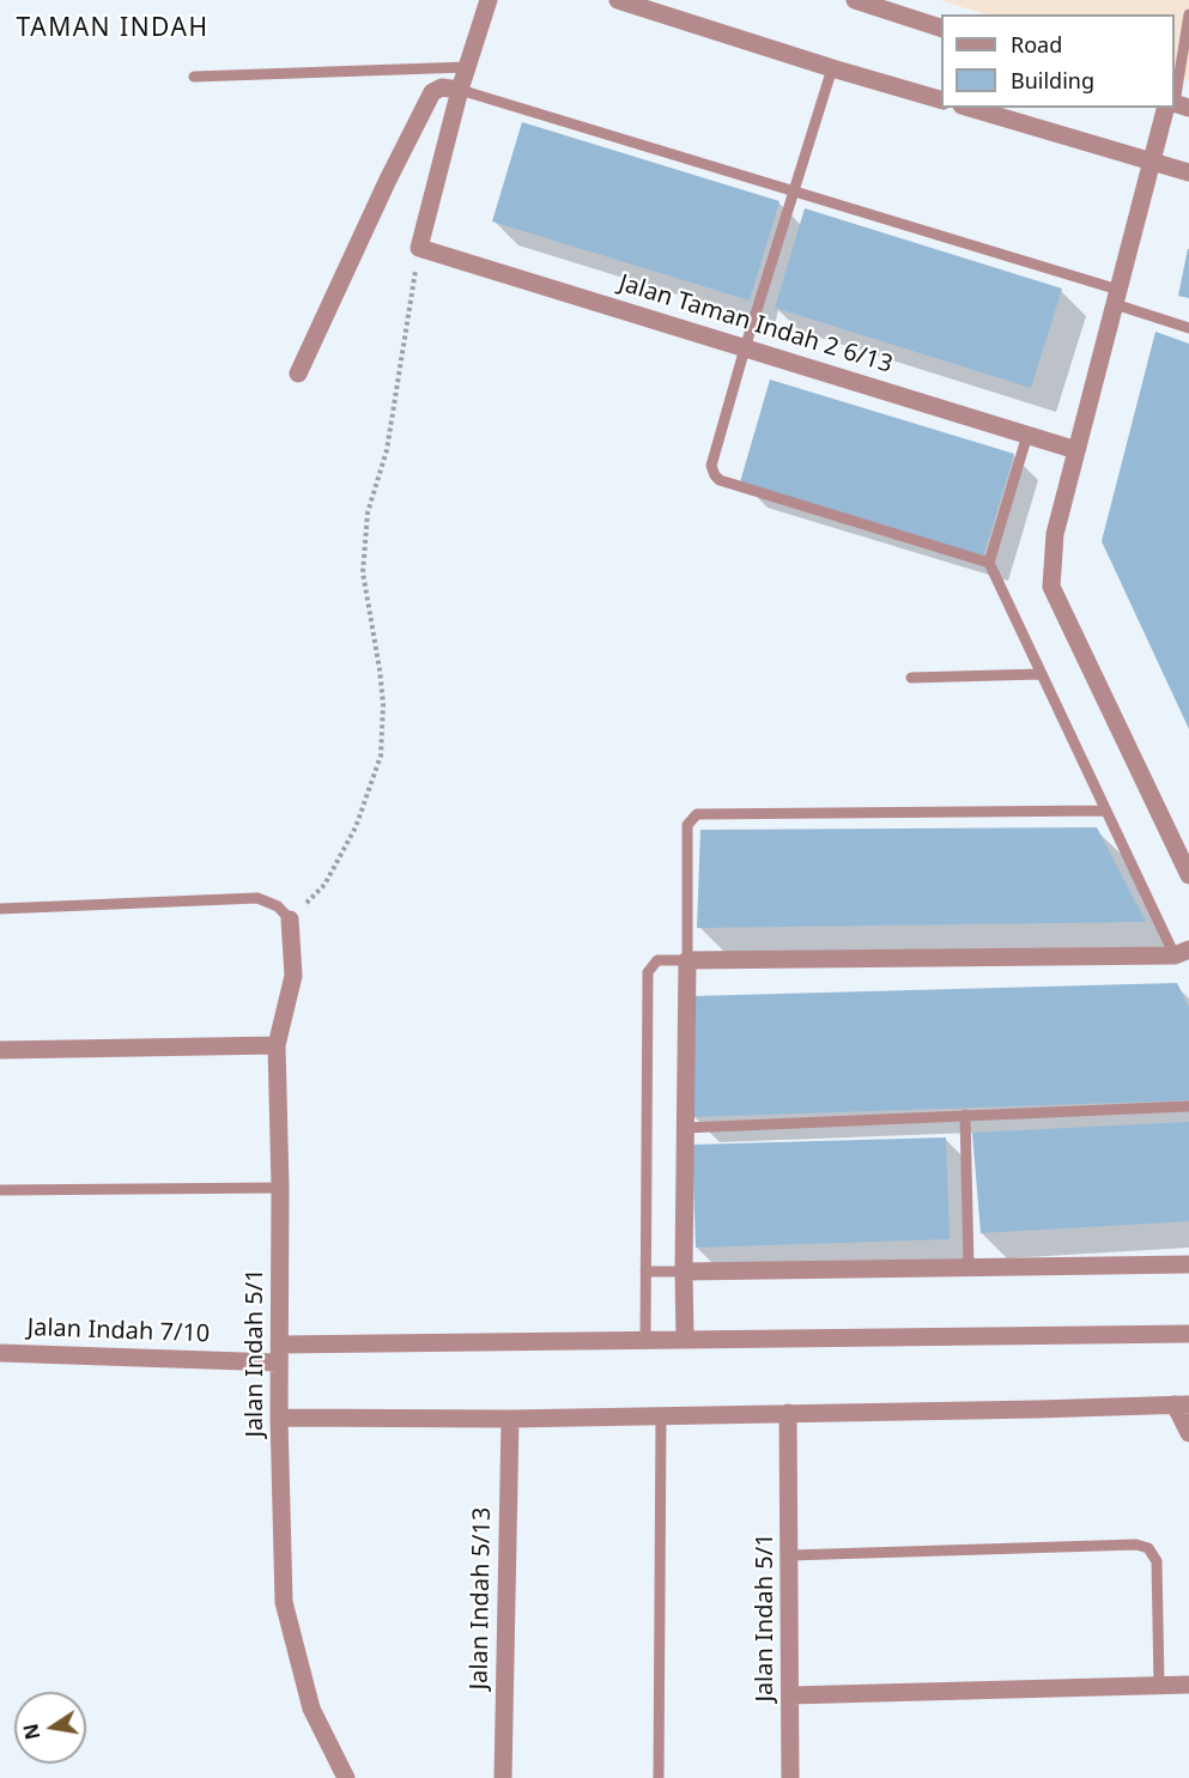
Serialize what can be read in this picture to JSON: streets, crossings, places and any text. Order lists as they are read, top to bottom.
{
  "streets": {
    "street": [
      "Jalan Taman Indah 2 6/13",
      "Jalan Indah 7/10",
      "Jalan Indah 5/1",
      "Jalan Indah 5/13"
    ]
  },
  "crossings": [
    ["Jalan Indah 7/10", "Jalan Indah 5/1"]
  ],
  "districts": ["TAMAN INDAH"],
  "legend": ["Road", "Building"],
  "north": "left"
}
